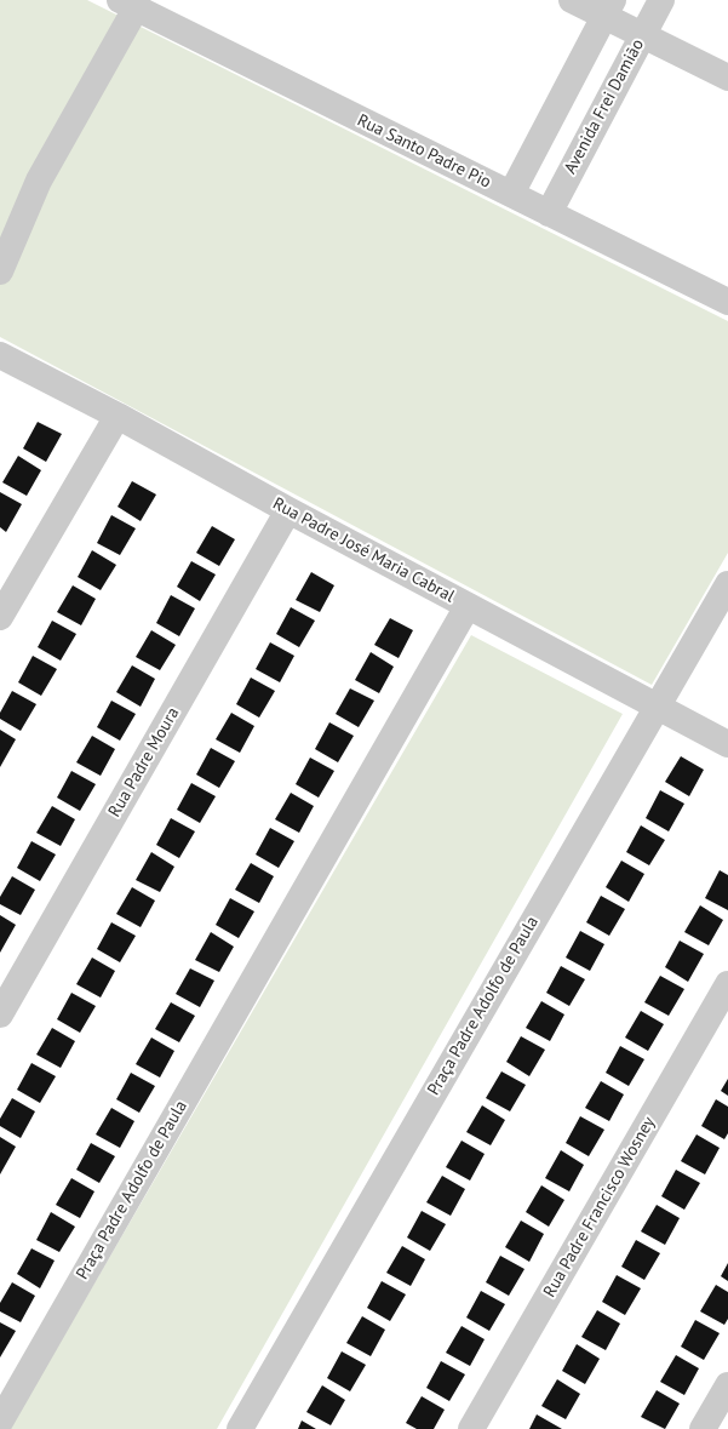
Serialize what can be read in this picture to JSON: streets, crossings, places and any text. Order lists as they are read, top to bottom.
{
  "streets": {
    "street": [
      "Avenida Frei Damião",
      "Rua Santo Padre Pio",
      "Rua Padre José Maria Cabral",
      "Rua Padre Moura",
      "Praça Padre Adolfo de Paula",
      "Rua Padre Francisco Wosney"
    ]
  },
  "crossings": [
    ["Avenida Frei Damião", "Rua Santo Padre Pio"],
    ["Rua Padre José Maria Cabral", "Rua Padre Moura"],
    ["Rua Padre José Maria Cabral", "Praça Padre Adolfo de Paula"]
  ]
}
